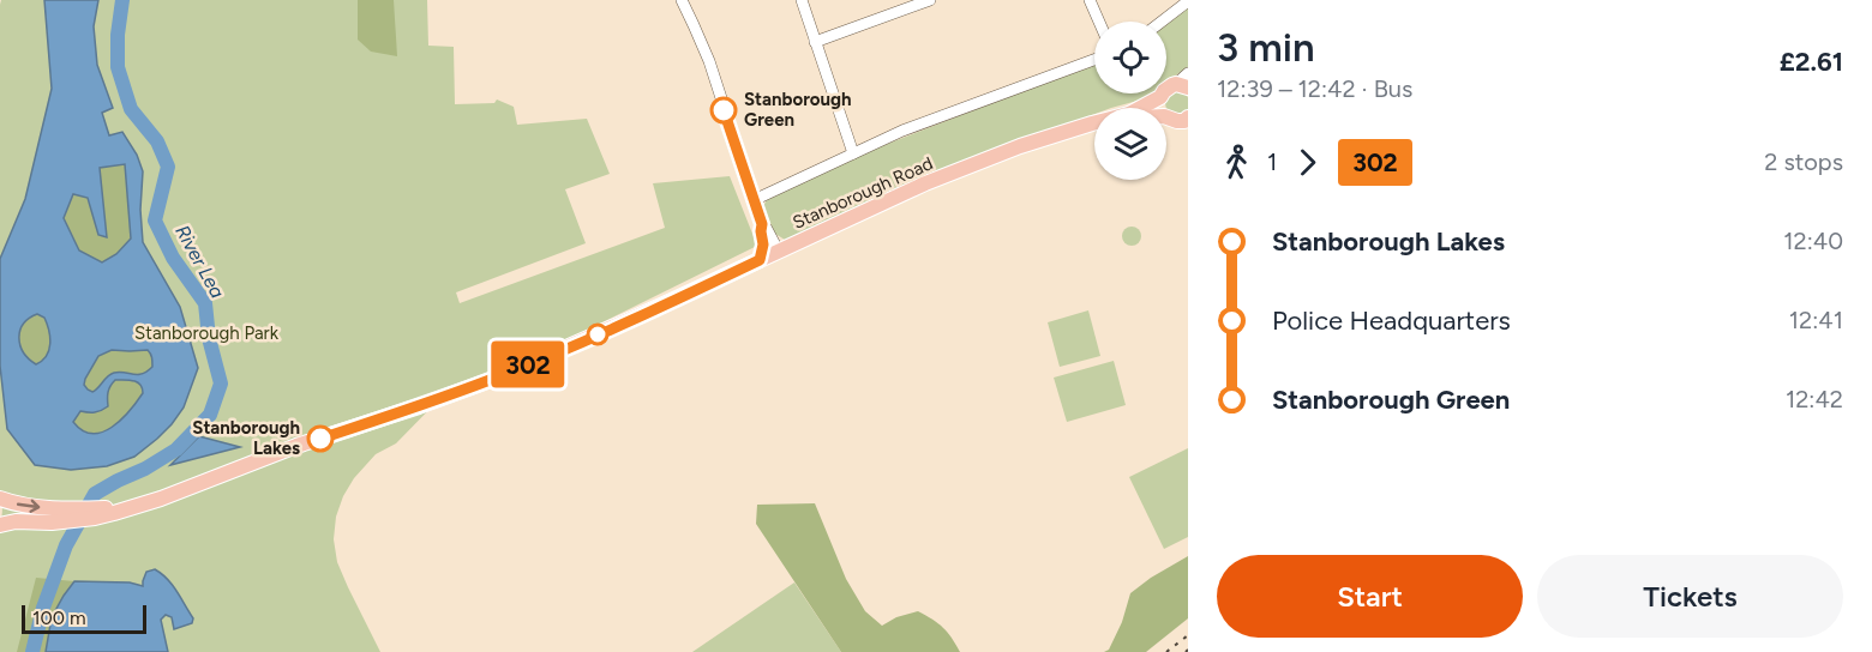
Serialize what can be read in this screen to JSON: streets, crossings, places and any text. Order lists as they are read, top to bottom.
{
  "streets": {
    "main road": ["Stanborough Road"]
  },
  "water": ["River Lea"],
  "parks": ["Stanborough Park"],
  "places": ["Stanborough Green", "Stanborough Lakes"],
  "lines": ["bus line 302"],
  "scale_bar": "100 m",
  "page": {
    "on_map": "302",
    "heading": ["3 min", "12:39 – 12:42 · Bus", "£2.61"],
    "legs": ["1", "302", "2 stops"],
    "list": [
      {
        "name": "Stanborough Lakes",
        "value": "12:40"
      },
      {
        "name": "Police Headquarters",
        "value": "12:41"
      },
      {
        "name": "Stanborough Green",
        "value": "12:42"
      }
    ],
    "buttons": ["Start", "Tickets"],
    "scale": "100 m"
  }
}
